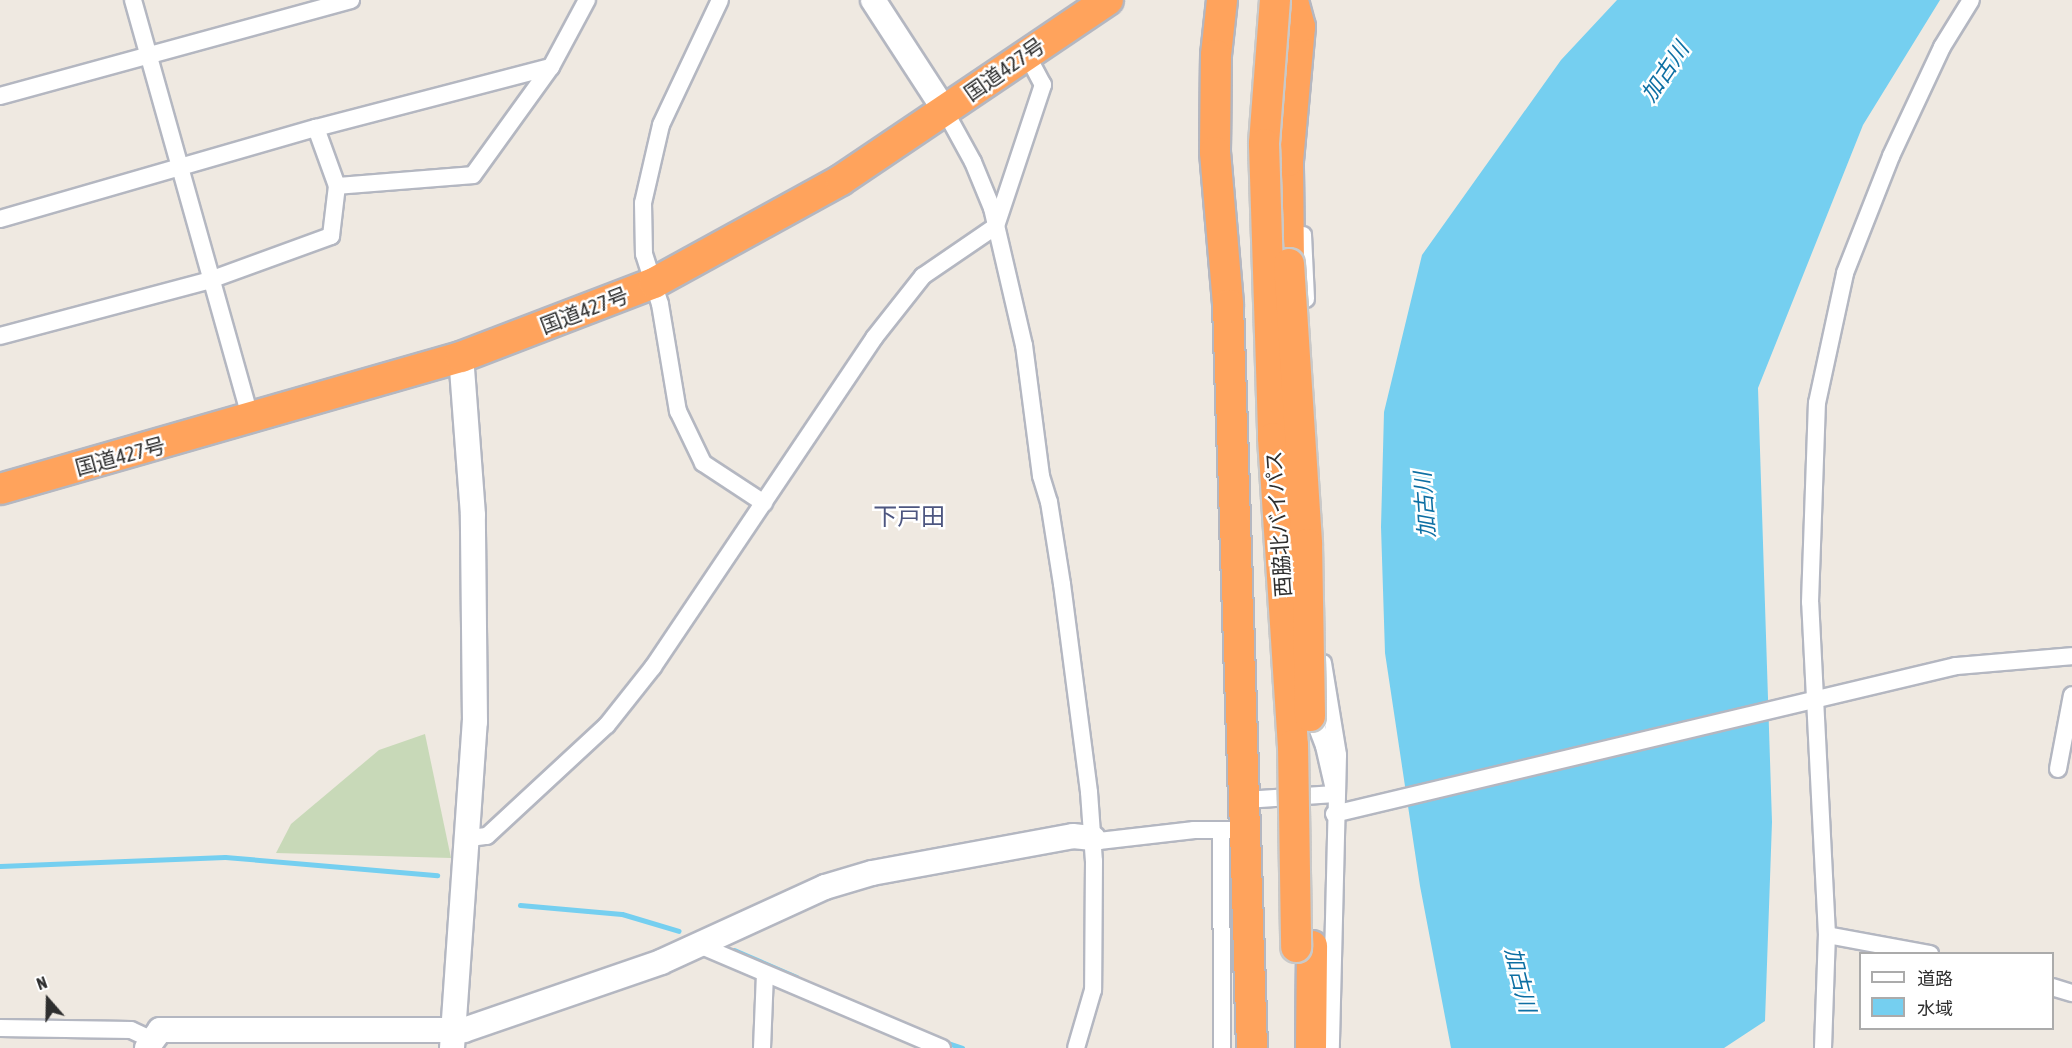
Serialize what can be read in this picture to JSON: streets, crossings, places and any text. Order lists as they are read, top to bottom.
{
  "streets": {
    "highway": ["国道427号", "西脇北バイパス"]
  },
  "districts": ["下戸田"],
  "water": ["加古川"],
  "legend": ["道路", "水域"],
  "north": "top"
}
